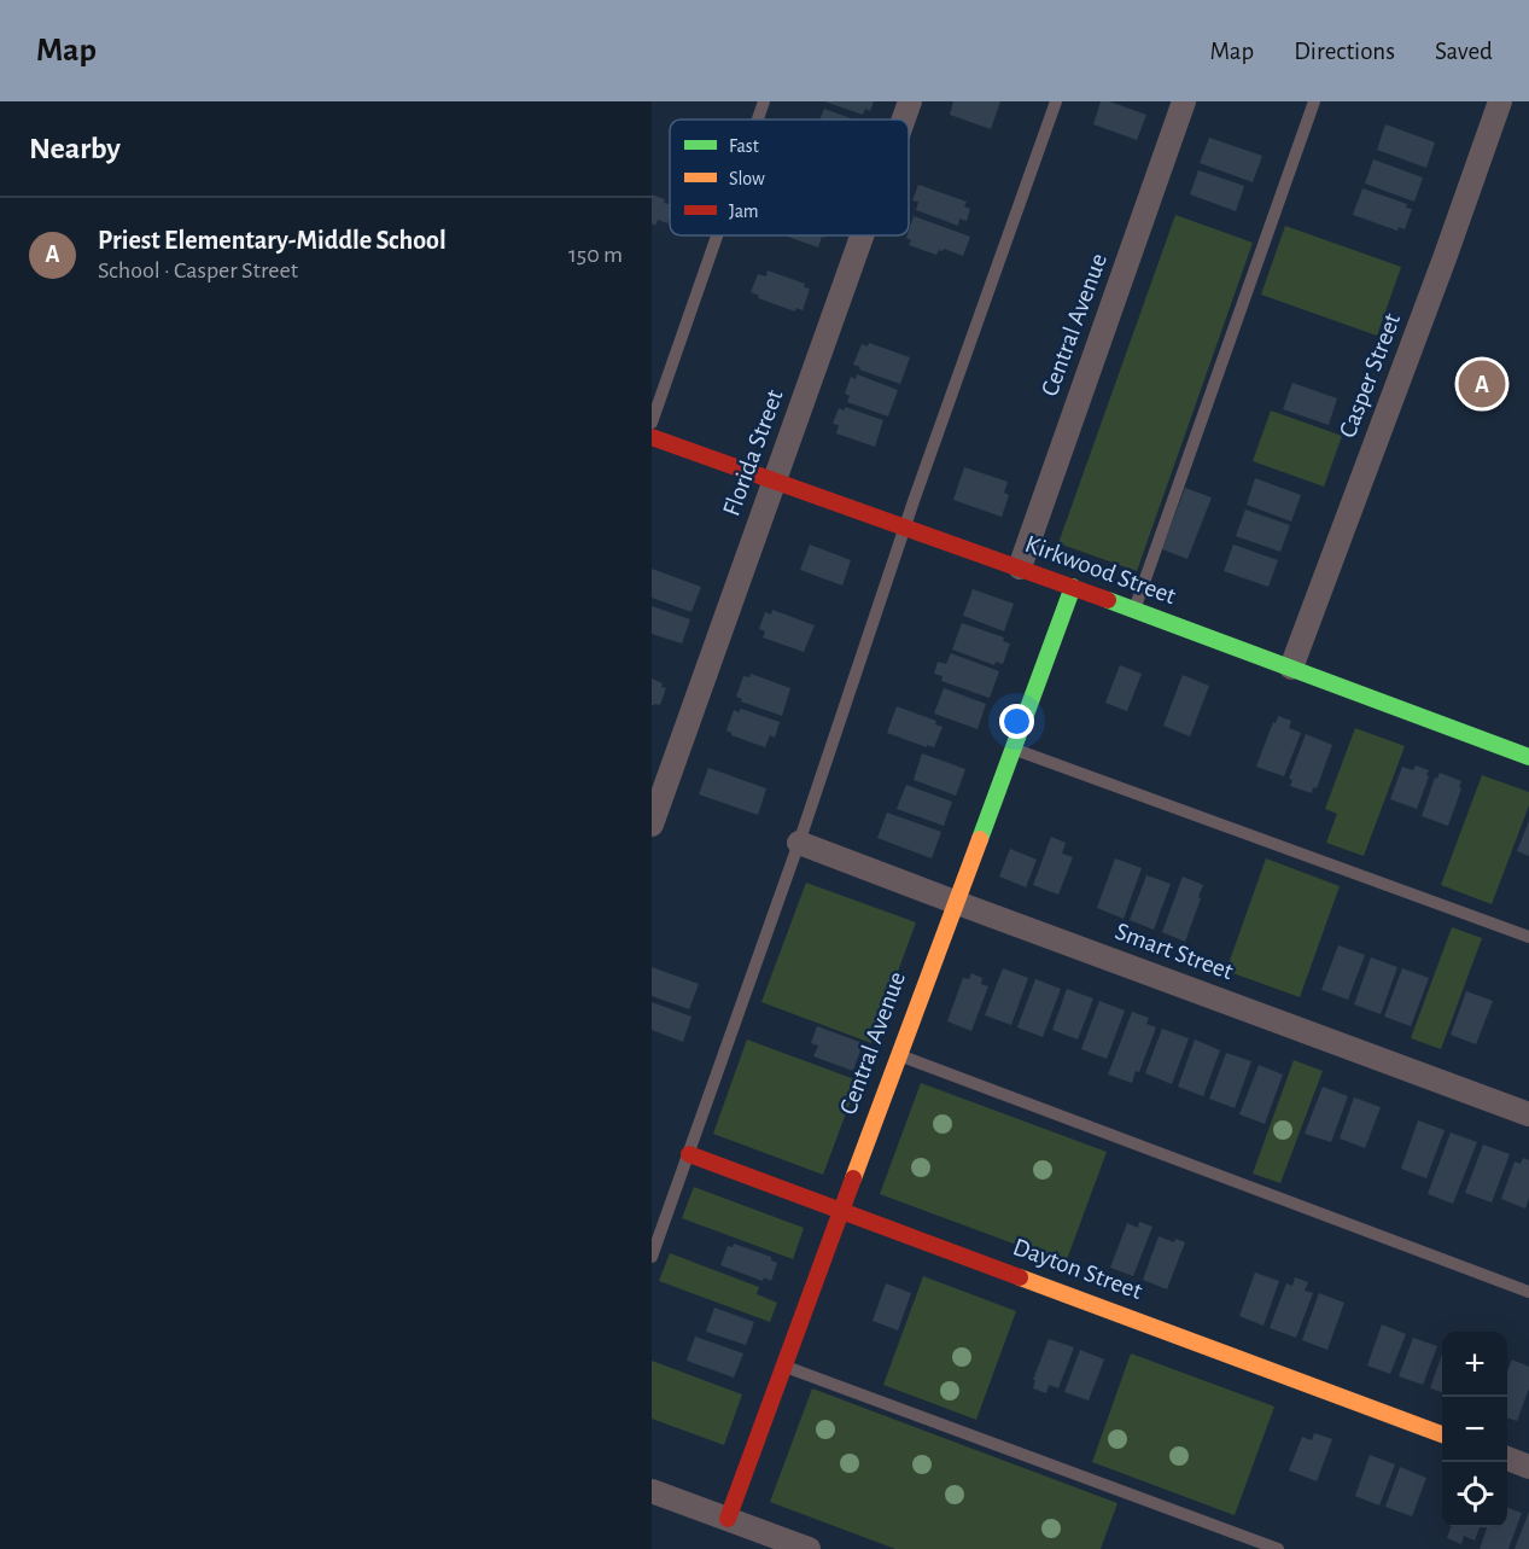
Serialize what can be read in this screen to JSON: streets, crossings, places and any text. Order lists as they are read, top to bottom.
{
  "streets": {
    "street": [
      "Central Avenue",
      "Casper Street",
      "Florida Street",
      "Kirkwood Street",
      "Smart Street",
      "Dayton Street"
    ]
  },
  "crossings": [
    ["Central Avenue", "Kirkwood Street"],
    ["Central Avenue", "Smart Street"],
    ["Central Avenue", "Dayton Street"],
    ["Casper Street", "Kirkwood Street"],
    ["Florida Street", "Kirkwood Street"]
  ],
  "legend": ["Fast", "Slow", "Jam"],
  "page": {
    "header": "Map",
    "nav": ["Map", "Directions", "Saved"],
    "heading": "Nearby",
    "list": [
      {
        "mark": "A",
        "name": "Priest Elementary‑Middle School",
        "note": "School · Casper Street",
        "value": "150 m"
      }
    ],
    "pins": "A",
    "map_buttons": ["+", "−"]
  }
}
